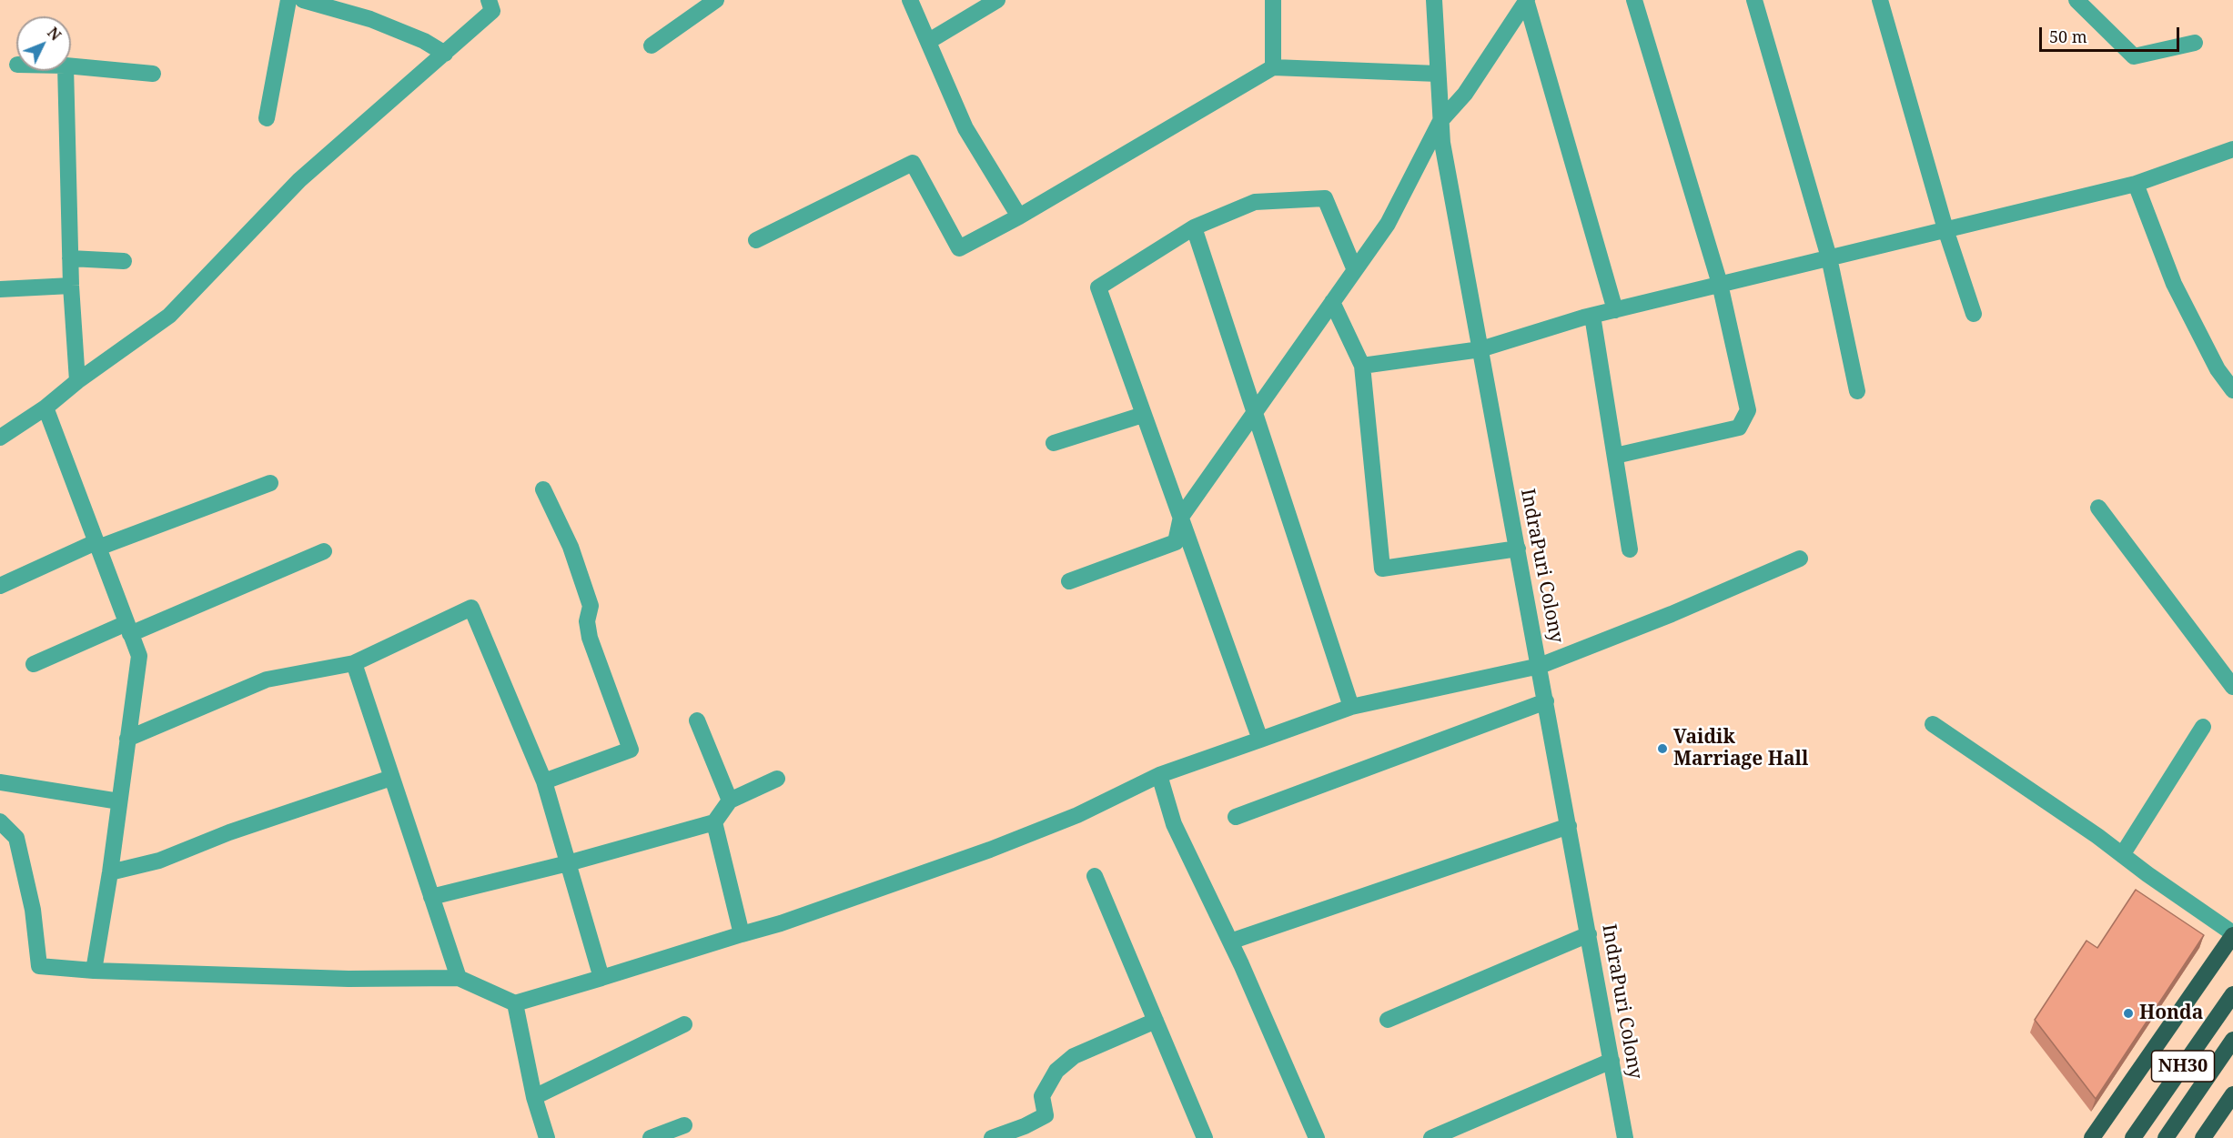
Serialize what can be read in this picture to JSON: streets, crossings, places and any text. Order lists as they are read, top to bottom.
{
  "streets": {
    "highway": ["NH30"],
    "street": ["IndraPuri Colony"]
  },
  "places": ["Vaidik Marriage Hall", "Honda"],
  "scale_bar": "50 m",
  "north": "top right"
}
